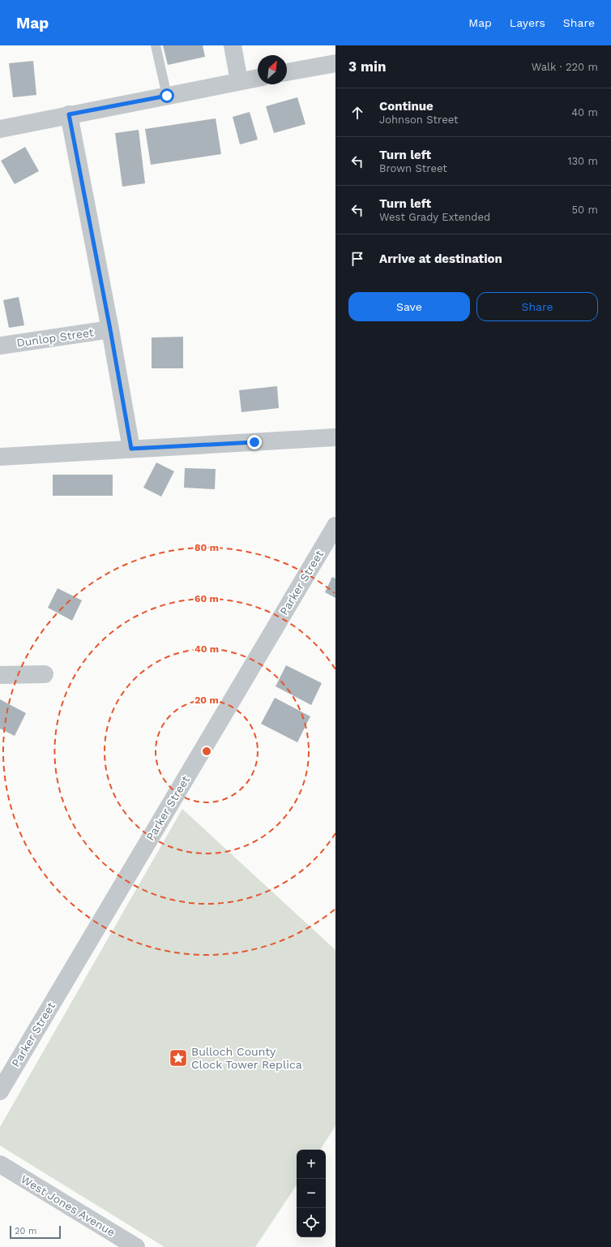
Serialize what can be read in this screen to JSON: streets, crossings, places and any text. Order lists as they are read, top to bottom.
{
  "streets": {
    "street": ["Dunlop Street", "Parker Street", "West Jones Avenue"]
  },
  "places": {
    "place": ["Bulloch County Clock Tower Replica"]
  },
  "scale_bar": "20 m",
  "north": "top right",
  "page": {
    "header": "Map",
    "nav": ["Map", "Layers", "Share"],
    "heading": ["3 min", "Walk · 220 m"],
    "list": [
      ["Continue", "Johnson Street", "40 m"],
      ["Turn left", "Brown Street", "130 m"],
      ["Turn left", "West Grady Extended", "50 m"],
      "Arrive at destination"
    ],
    "buttons": ["Save", "Share"],
    "map_buttons": ["+", "−"],
    "scale": "20 m"
  },
  "rings": [
    "80 m",
    "60 m",
    "40 m",
    "20 m"
  ]
}
